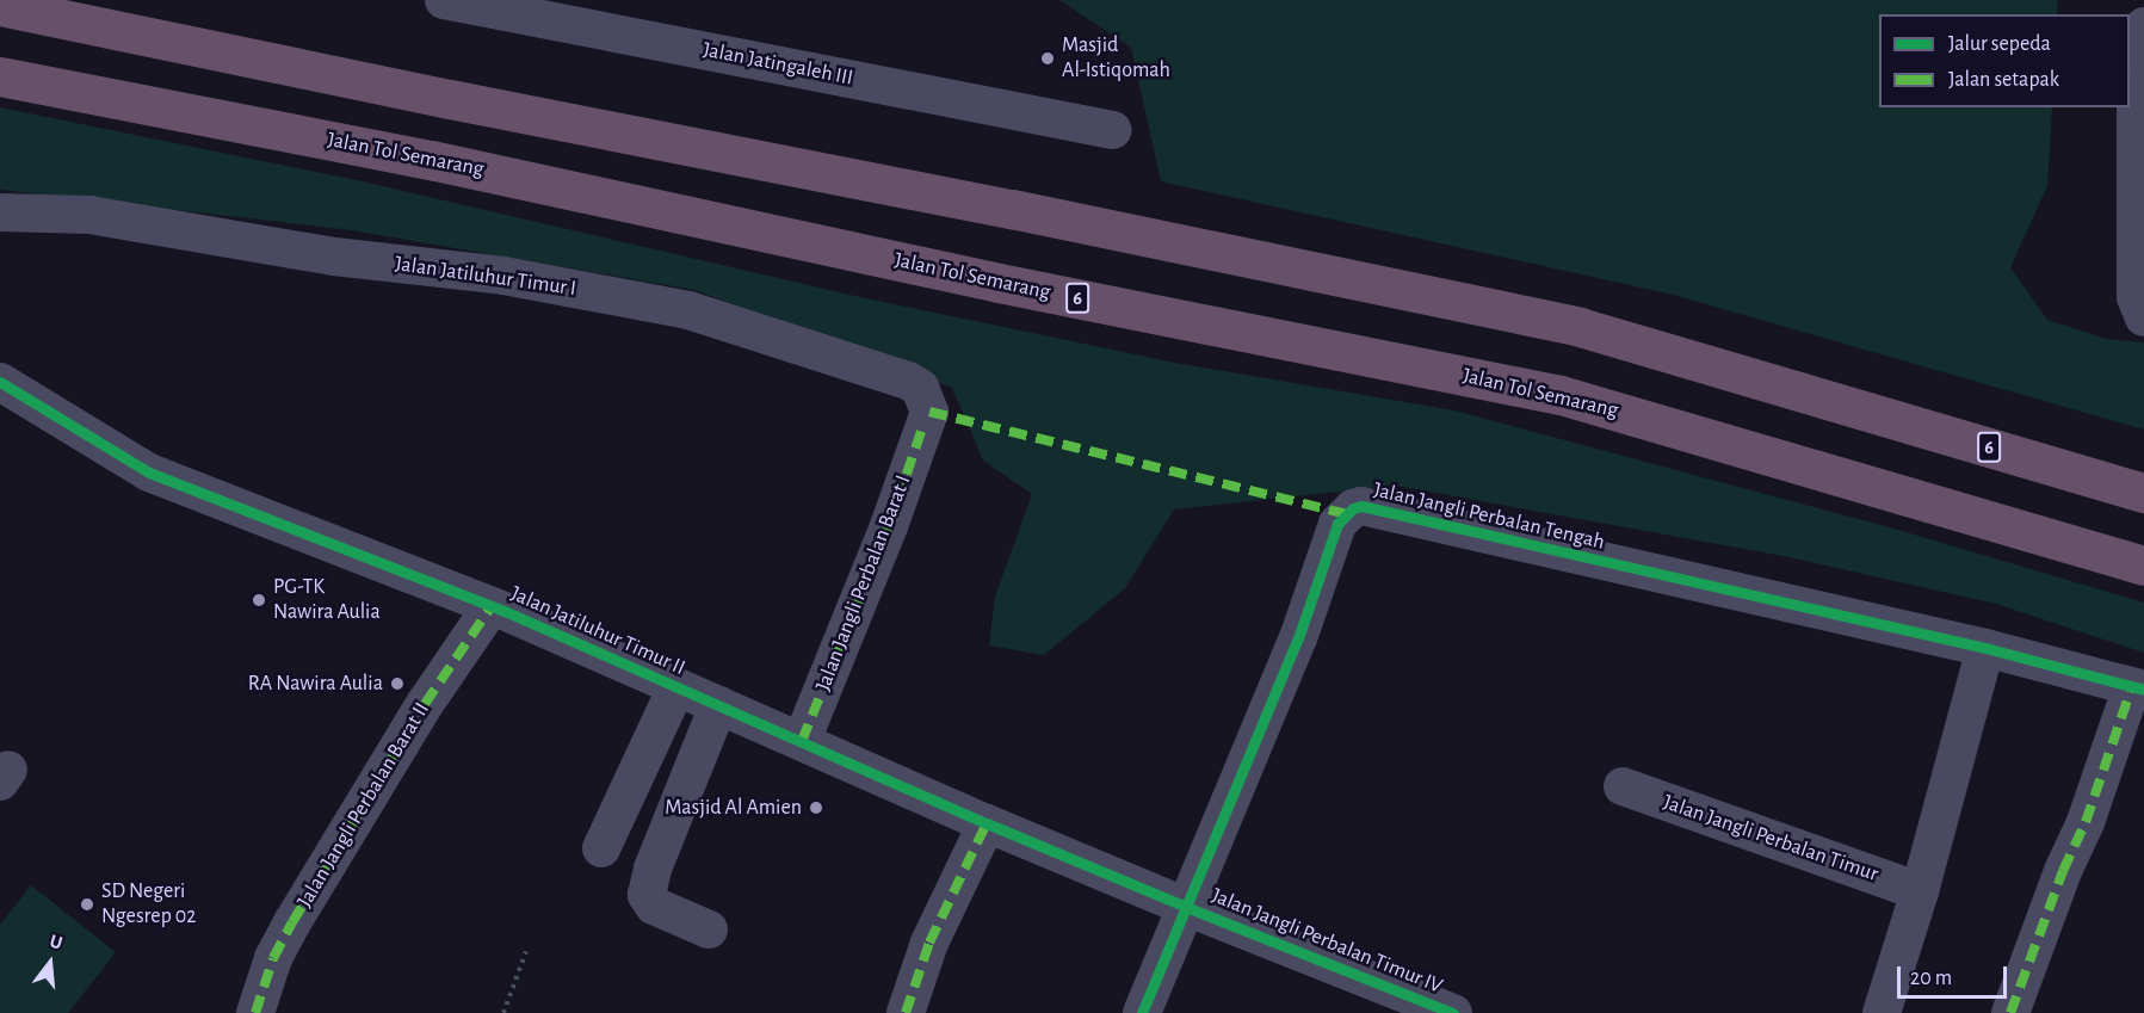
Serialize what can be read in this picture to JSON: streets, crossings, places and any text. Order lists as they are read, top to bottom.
{
  "streets": {
    "highway": ["Jalan Tol Semarang", "6"],
    "street": [
      "Jalan Jatingaleh III",
      "Jalan Jatiluhur Timur I",
      "Jalan Jangli Perbalan Tengah",
      "Jalan Jangli Perbalan Barat I",
      "Jalan Jatiluhur Timur II",
      "Jalan Jangli Perbalan Barat II",
      "Jalan Jangli Perbalan Timur",
      "Jalan Jangli Perbalan Timur IV"
    ]
  },
  "crossings": [
    ["Jalan Jatiluhur Timur I", "Jalan Jangli Perbalan Barat I"],
    ["Jalan Jangli Perbalan Tengah", "Jalan Jatiluhur Timur II"],
    ["Jalan Jangli Perbalan Tengah", "Jalan Jangli Perbalan Timur IV"],
    ["Jalan Jangli Perbalan Barat I", "Jalan Jatiluhur Timur II"],
    ["Jalan Jatiluhur Timur II", "Jalan Jangli Perbalan Barat II"],
    ["Jalan Jatiluhur Timur II", "Jalan Jangli Perbalan Timur IV"]
  ],
  "places": [
    "Masjid Al-Istiqomah",
    "PG-TK Nawira Aulia",
    "RA Nawira Aulia",
    "Masjid Al Amien",
    "SD Negeri Ngesrep 02"
  ],
  "legend": ["Jalur sepeda", "Jalan setapak"],
  "scale_bar": "20 m",
  "north": "top"
}
